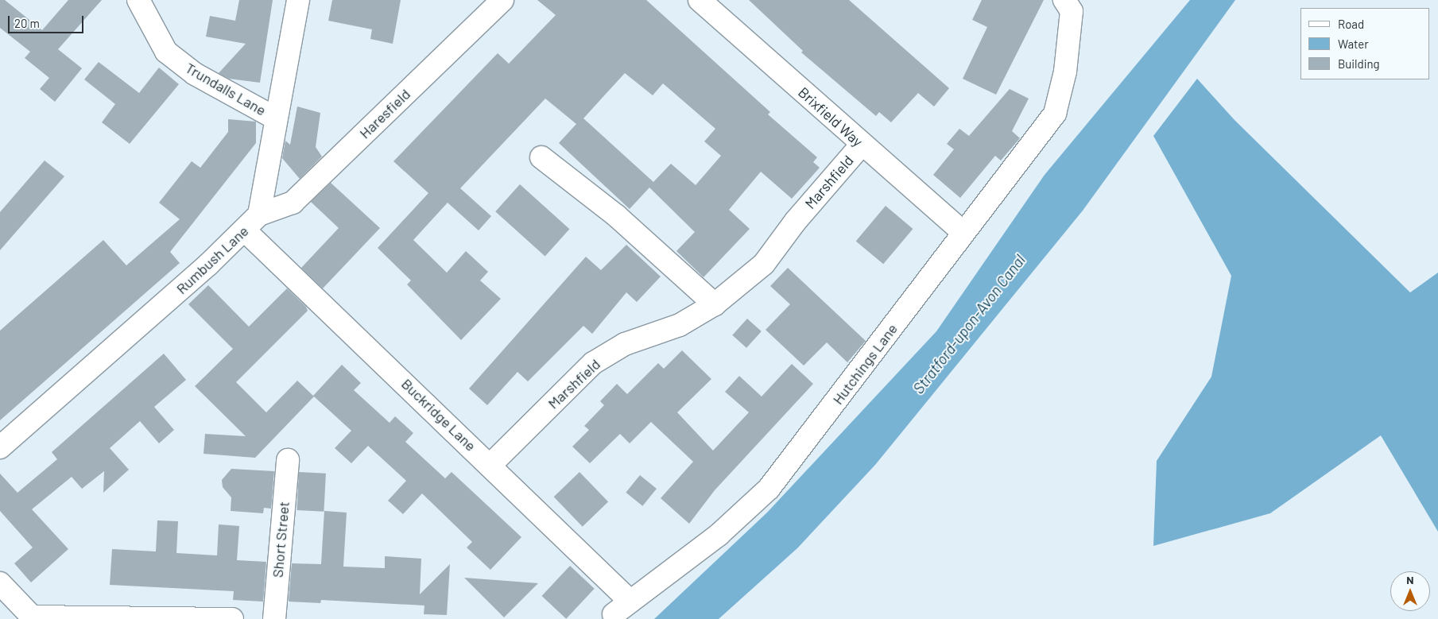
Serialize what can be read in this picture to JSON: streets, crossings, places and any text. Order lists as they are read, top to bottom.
{
  "streets": {
    "street": [
      "Trundalls Lane",
      "Haresfield",
      "Brixfield Way",
      "Marshfield",
      "Rumbush Lane",
      "Hutchings Lane",
      "Buckridge Lane",
      "Short Street"
    ]
  },
  "crossings": [
    ["Trundalls Lane", "Rumbush Lane"],
    ["Haresfield", "Rumbush Lane"],
    ["Brixfield Way", "Marshfield"],
    ["Brixfield Way", "Hutchings Lane"],
    ["Marshfield", "Buckridge Lane"],
    ["Rumbush Lane", "Buckridge Lane"],
    ["Hutchings Lane", "Buckridge Lane"]
  ],
  "water": ["Stratford-upon-Avon Canal"],
  "legend": ["Road", "Water", "Building"],
  "scale_bar": "20 m",
  "north": "top"
}
